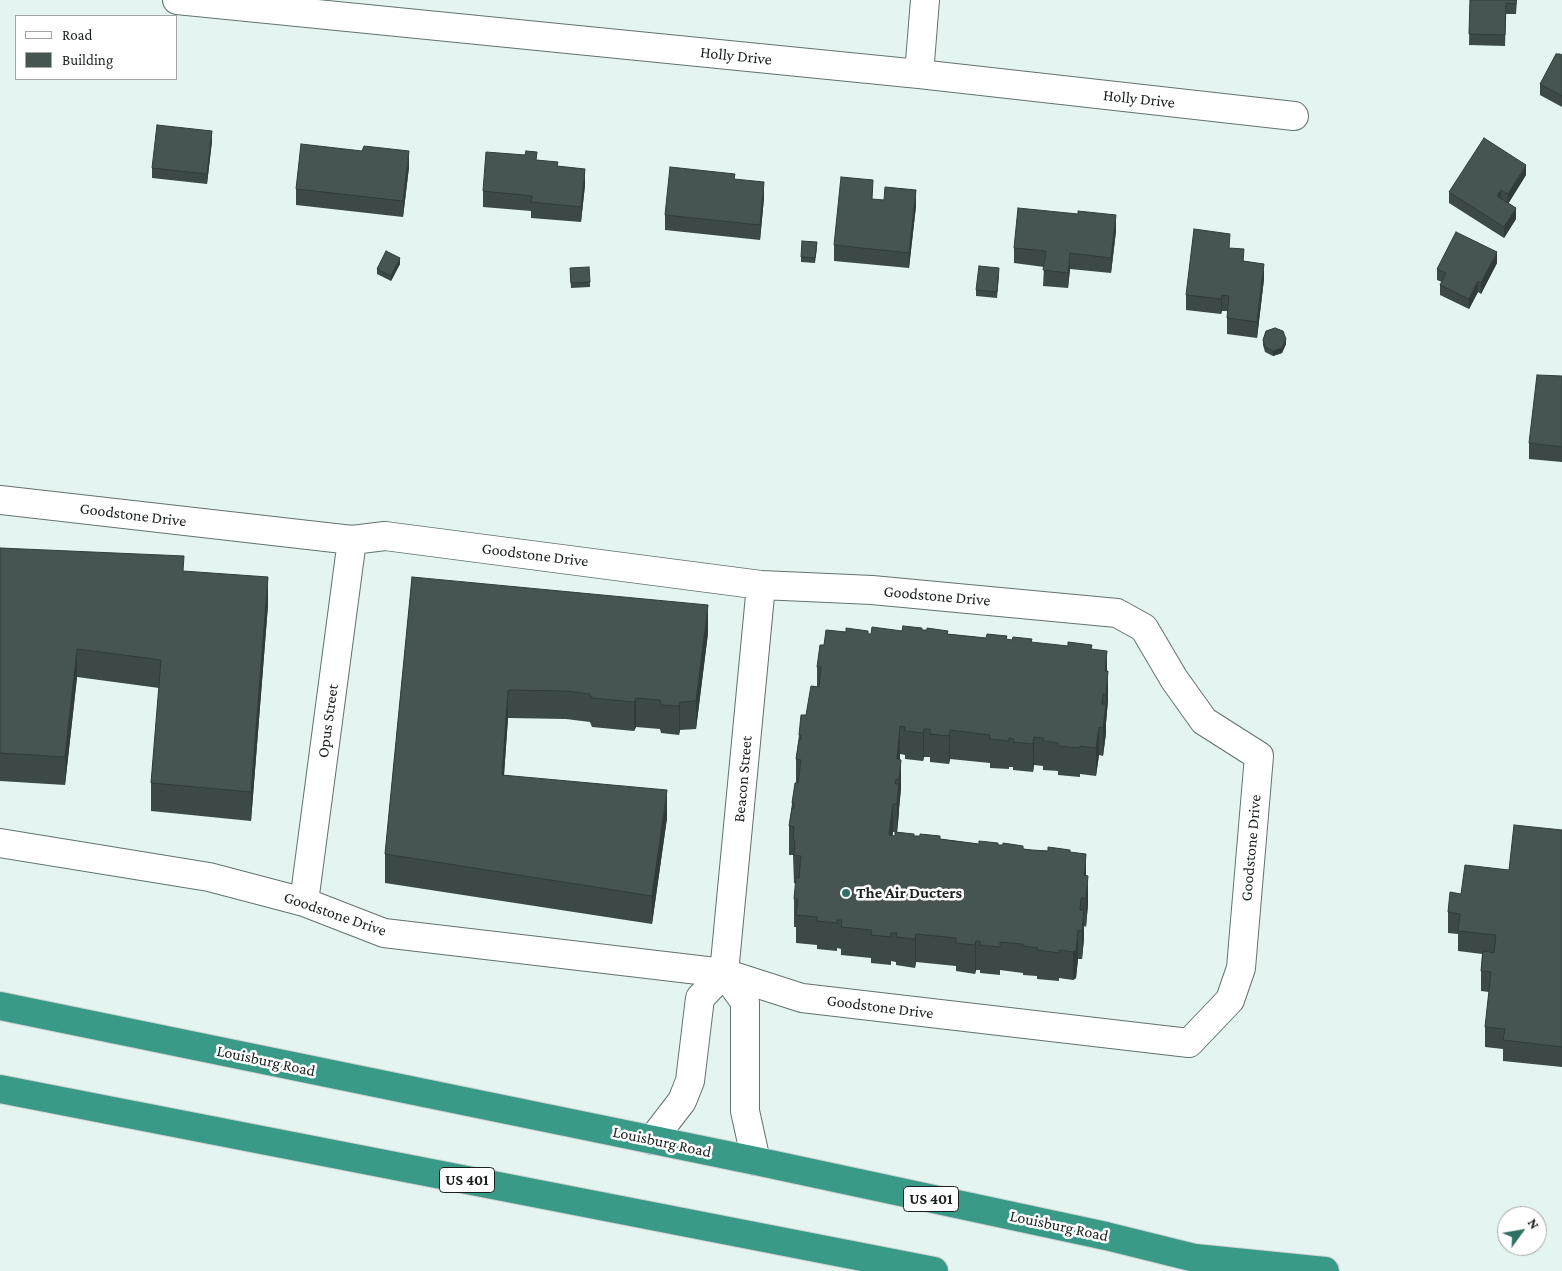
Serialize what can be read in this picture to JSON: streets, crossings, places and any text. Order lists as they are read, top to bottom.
{
  "streets": {
    "highway": ["Louisburg Road", "US 401"],
    "street": [
      "Holly Drive",
      "Goodstone Drive",
      "Opus Street",
      "Beacon Street"
    ]
  },
  "crossings": [
    ["Goodstone Drive", "Opus Street"],
    ["Goodstone Drive", "Beacon Street"]
  ],
  "places": ["The Air Ducters"],
  "legend": ["Road", "Building"],
  "north": "top right"
}
